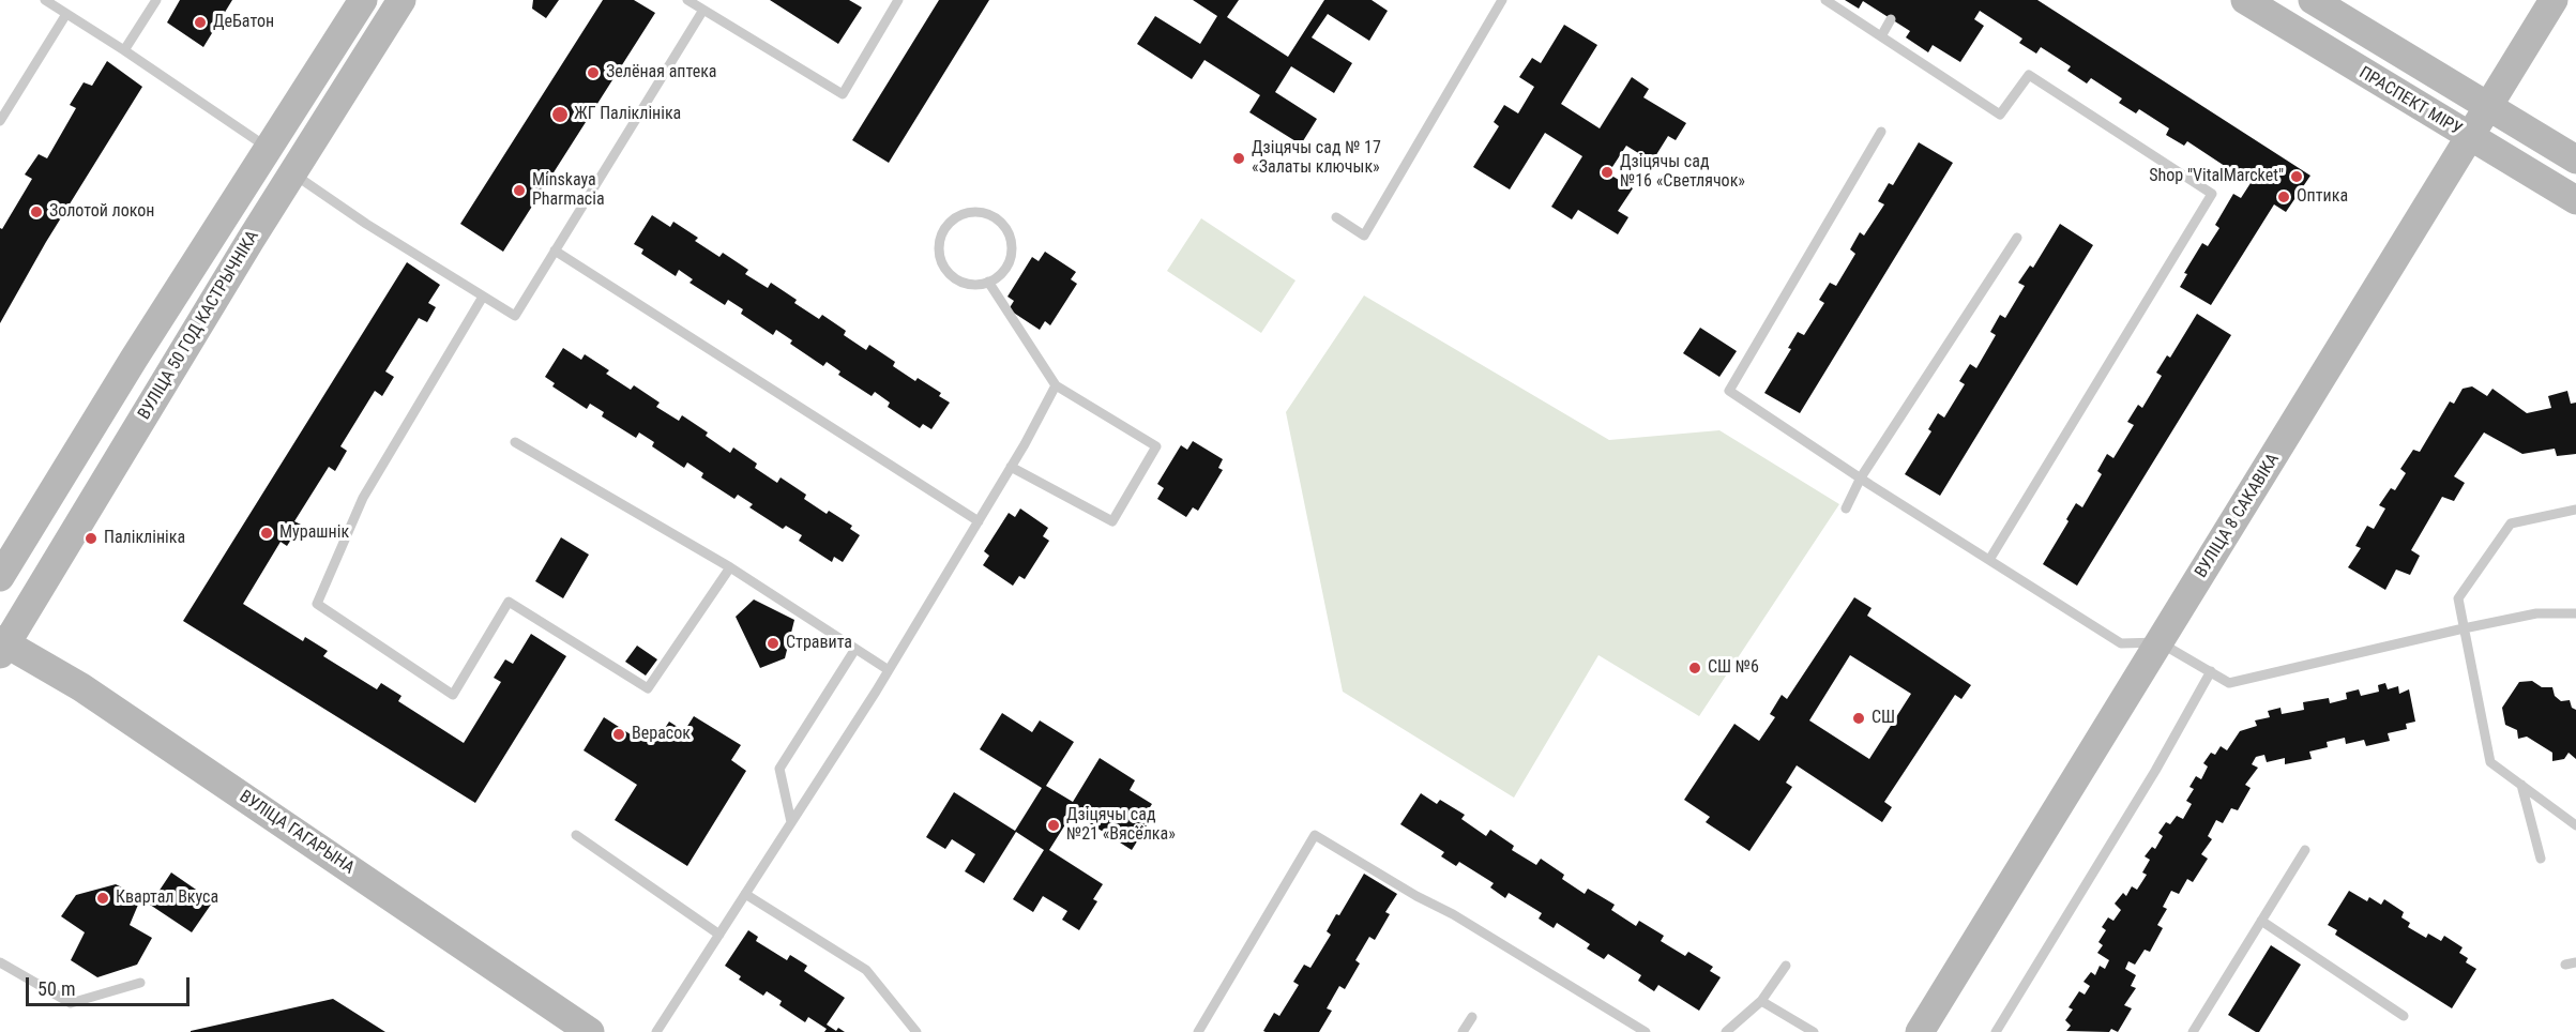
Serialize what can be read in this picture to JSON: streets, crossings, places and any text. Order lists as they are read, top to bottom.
{
  "streets": {
    "main road": [
      "ПРАСПЕКТ МІРУ",
      "ВУЛІЦА 50 ГОД КАСТРЫЧНІКА",
      "ВУЛІЦА 8 САКАВІКА",
      "ВУЛІЦА ГАГАРЫНА"
    ]
  },
  "crossings": [
    ["ПРАСПЕКТ МІРУ", "ВУЛІЦА 8 САКАВІКА"],
    ["ВУЛІЦА 50 ГОД КАСТРЫЧНІКА", "ВУЛІЦА ГАГАРЫНА"]
  ],
  "places": [
    "ДеБатон",
    "Зелёная аптека",
    "ЖГ Паліклініка",
    "Дзіцячы сад № 17 «Залаты ключык»",
    "Дзіцячы сад №16 «Светлячок»",
    "Shop \"VitalMarcket\"",
    "Minskaya Pharmacia",
    "Оптика",
    "Золотой локон",
    "Мурашнік",
    "Паліклініка",
    "Стравита",
    "СШ №6",
    "СШ",
    "Верасок",
    "Дзіцячы сад №21 «Вясёлка»",
    "Квартал Вкуса"
  ],
  "scale_bar": "50 m"
}
